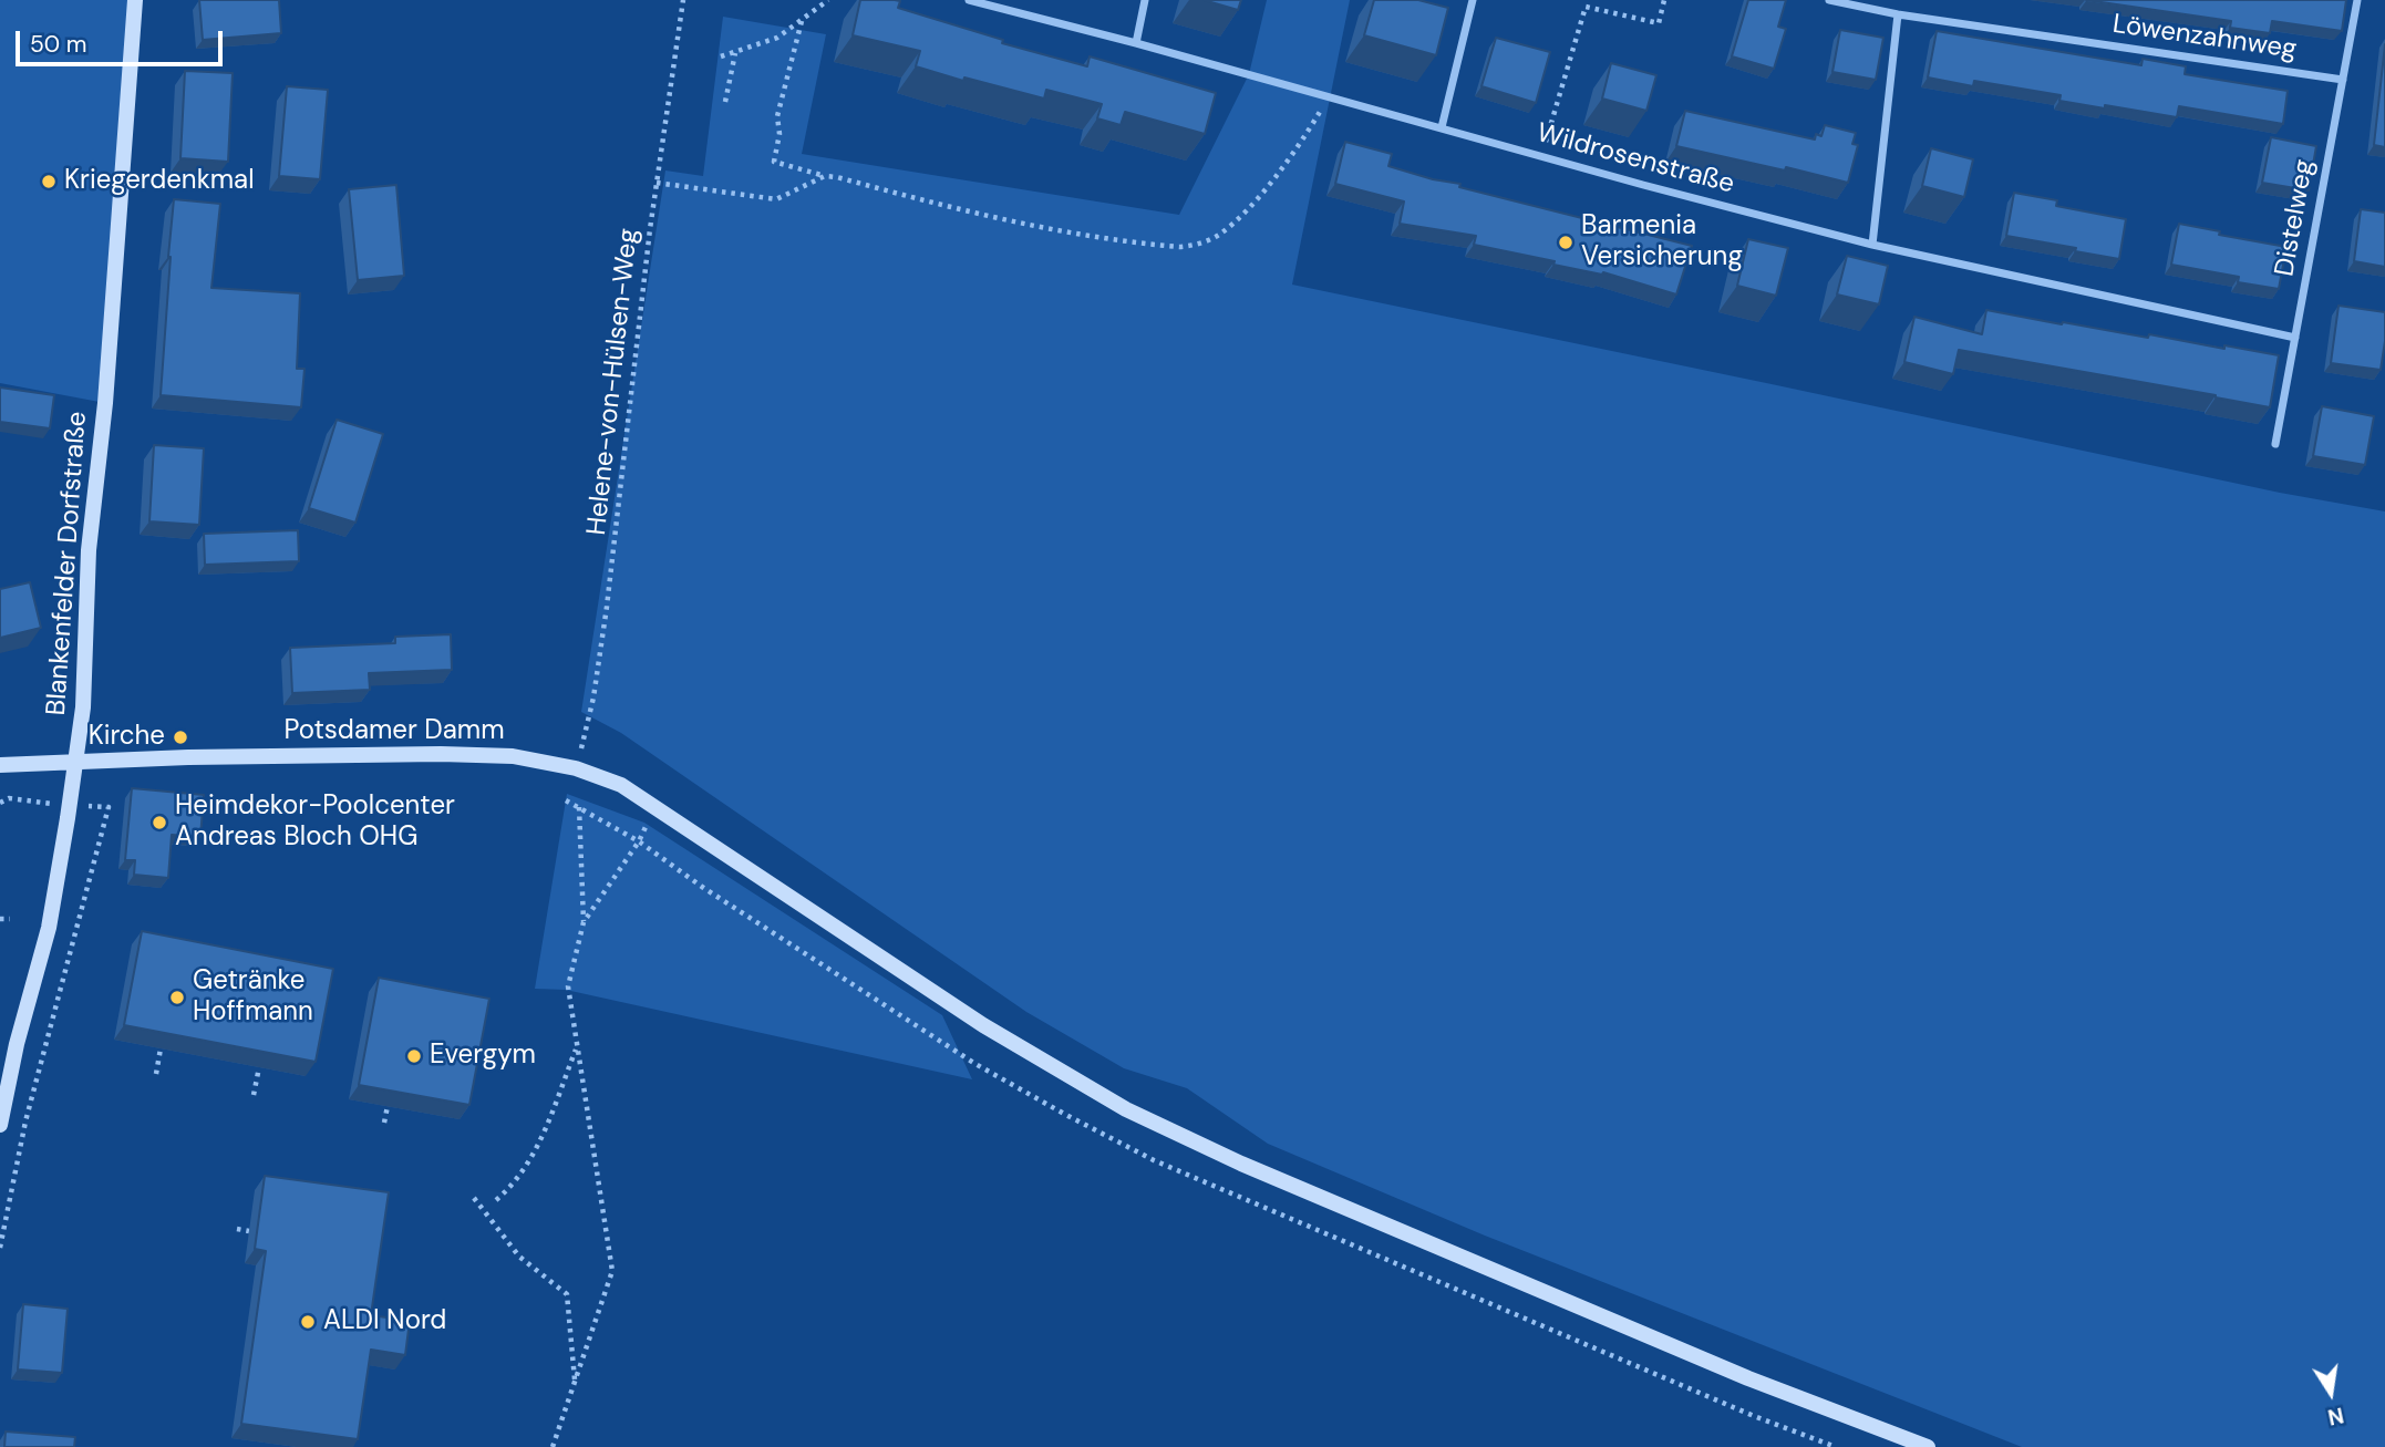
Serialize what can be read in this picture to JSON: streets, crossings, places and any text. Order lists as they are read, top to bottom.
{
  "streets": {
    "main road": ["Blankenfelder Dorfstraße", "Potsdamer Damm"],
    "street": ["Löwenzahnweg", "Wildrosenstraße", "Distelweg"],
    "path": ["Helene-von-Hülsen-Weg"]
  },
  "crossings": [
    ["Löwenzahnweg", "Distelweg"],
    ["Wildrosenstraße", "Distelweg"],
    ["Helene-von-Hülsen-Weg", "Potsdamer Damm"],
    ["Blankenfelder Dorfstraße", "Potsdamer Damm"]
  ],
  "places": [
    "Kriegerdenkmal",
    "Barmenia Versicherung",
    "Kirche",
    "Heimdekor-Poolcenter Andreas Bloch OHG",
    "Getränke Hoffmann",
    "Evergym",
    "ALDI Nord"
  ],
  "scale_bar": "50 m",
  "north": "bottom"
}
